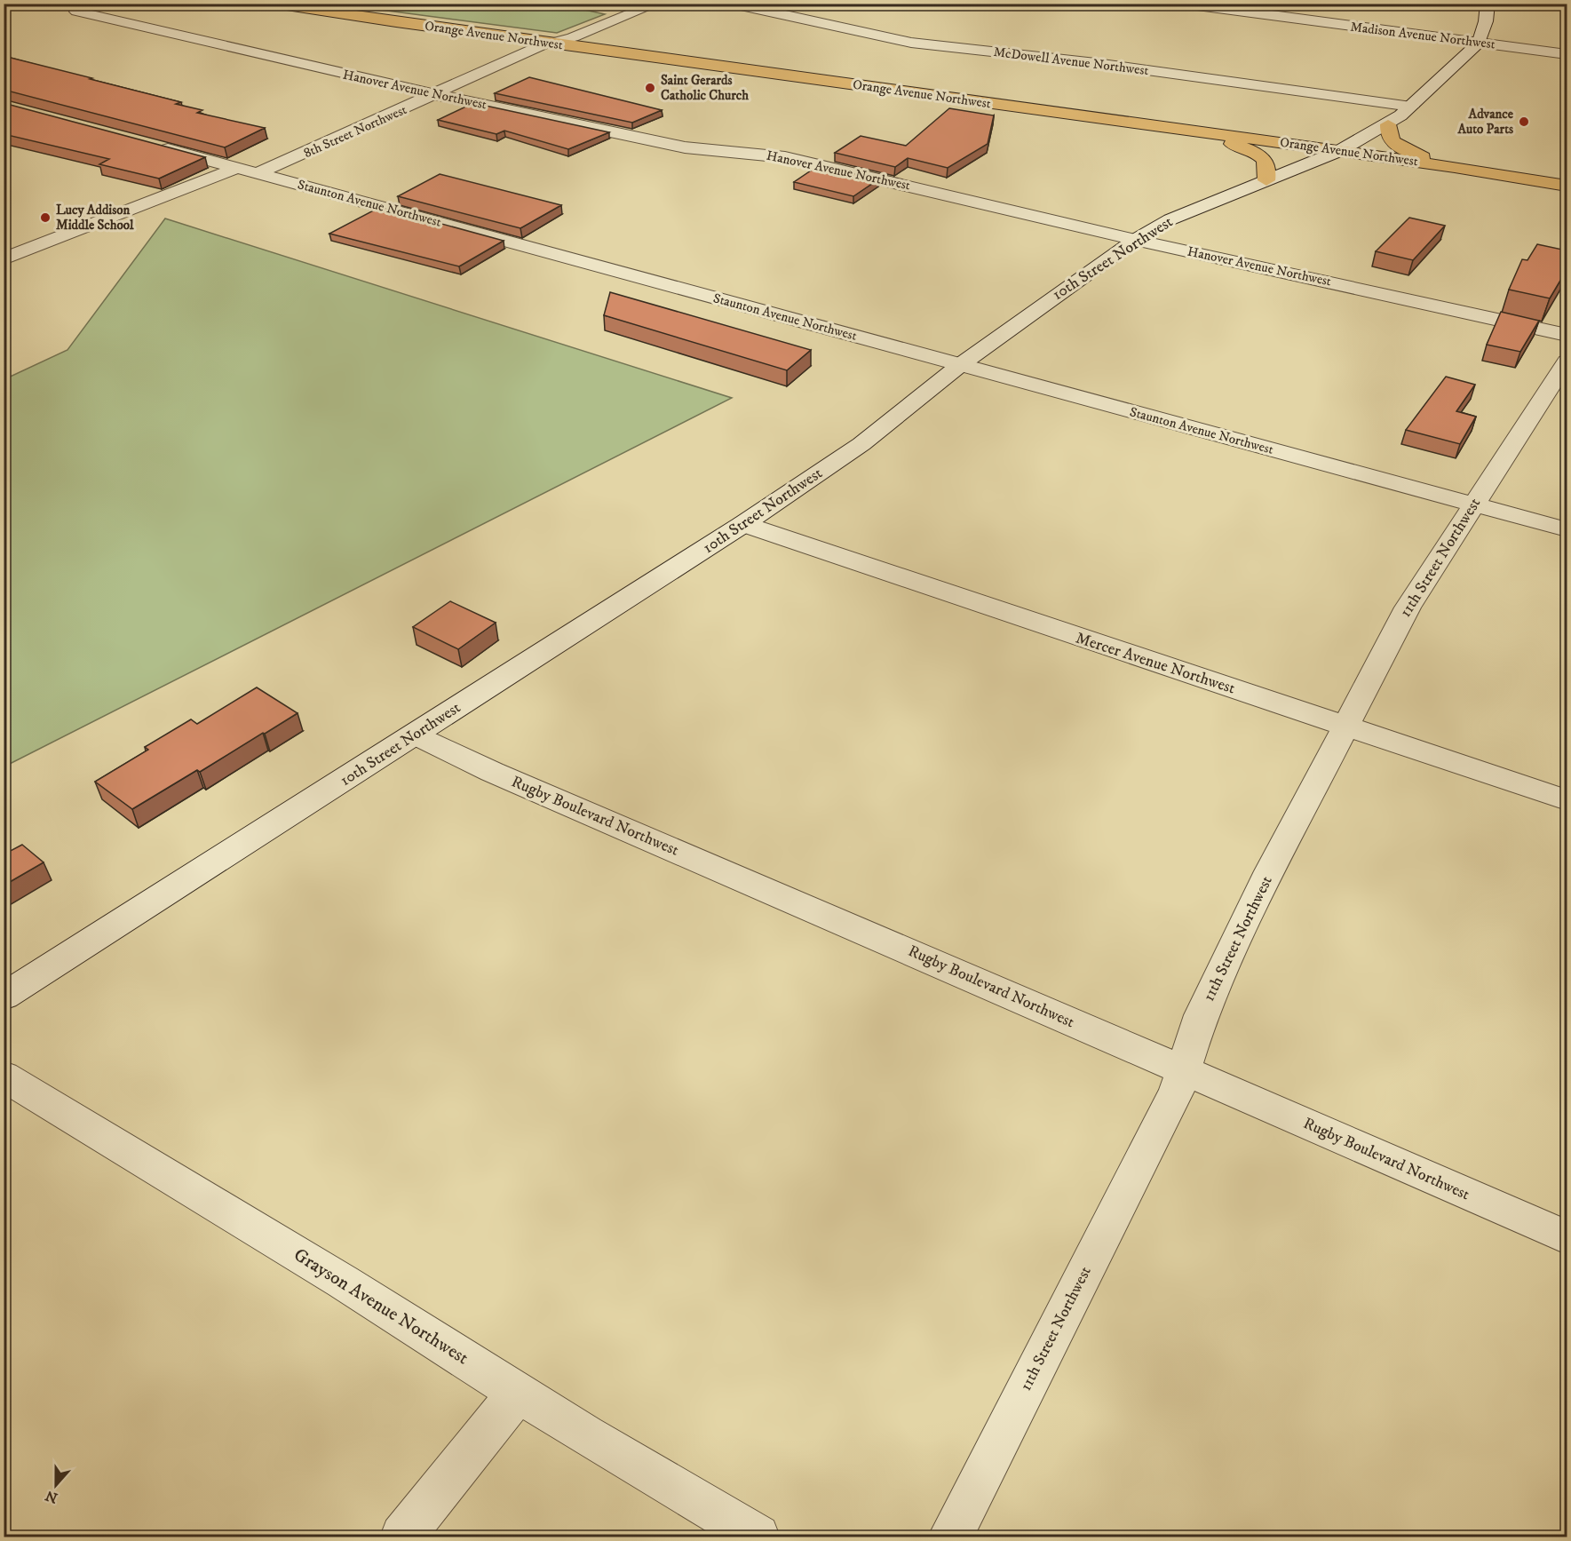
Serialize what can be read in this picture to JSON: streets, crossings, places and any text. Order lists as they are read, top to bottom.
{
  "streets": {
    "main road": ["Orange Avenue Northwest"],
    "street": [
      "Madison Avenue Northwest",
      "McDowell Avenue Northwest",
      "Hanover Avenue Northwest",
      "8th Street Northwest",
      "Staunton Avenue Northwest",
      "10th Street Northwest",
      "11th Street Northwest",
      "Mercer Avenue Northwest",
      "Rugby Boulevard Northwest",
      "Grayson Avenue Northwest"
    ]
  },
  "crossings": [
    ["Orange Avenue Northwest", "8th Street Northwest"],
    ["Orange Avenue Northwest", "10th Street Northwest"],
    ["Madison Avenue Northwest", "10th Street Northwest"],
    ["McDowell Avenue Northwest", "10th Street Northwest"],
    ["Hanover Avenue Northwest", "8th Street Northwest"],
    ["Hanover Avenue Northwest", "10th Street Northwest"],
    ["8th Street Northwest", "Staunton Avenue Northwest"],
    ["Staunton Avenue Northwest", "10th Street Northwest"],
    ["Staunton Avenue Northwest", "11th Street Northwest"],
    ["10th Street Northwest", "Mercer Avenue Northwest"],
    ["10th Street Northwest", "Rugby Boulevard Northwest"],
    ["11th Street Northwest", "Mercer Avenue Northwest"],
    ["11th Street Northwest", "Rugby Boulevard Northwest"]
  ],
  "places": ["Saint Gerards Catholic Church", "Advance Auto Parts", "Lucy Addison Middle School"],
  "north": "bottom"
}
